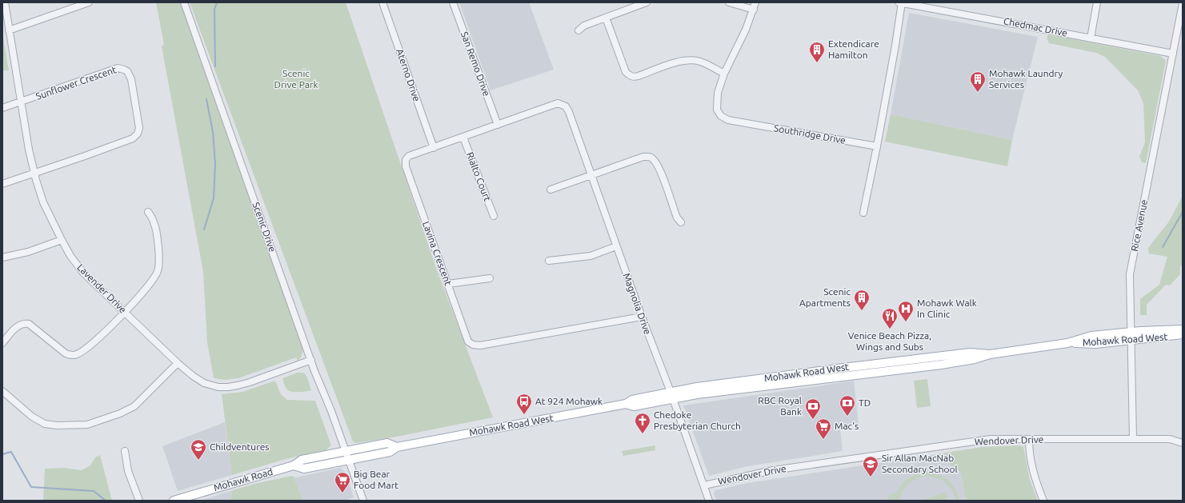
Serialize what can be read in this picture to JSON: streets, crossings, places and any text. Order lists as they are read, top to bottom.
{
  "streets": {
    "main road": ["Mohawk Road West", "Mohawk Road"],
    "street": [
      "Chedmac Drive",
      "San Remo Drive",
      "Aterno Drive",
      "Sunflower Crescent",
      "Southridge Drive",
      "Rialto Court",
      "Rice Avenue",
      "Scenic Drive",
      "Lavina Crescent",
      "Lavender Drive",
      "Magnolia Drive",
      "Wendover Drive"
    ]
  },
  "crossings": [
    ["Chedmac Drive", "Rice Avenue"],
    ["San Remo Drive", "Lavina Crescent"],
    ["Aterno Drive", "Lavina Crescent"],
    ["Sunflower Crescent", "Lavender Drive"],
    ["Rialto Court", "Lavina Crescent"],
    ["Rice Avenue", "Mohawk Road West"],
    ["Rice Avenue", "Wendover Drive"],
    ["Scenic Drive", "Lavender Drive"],
    ["Scenic Drive", "Mohawk Road West"],
    ["Scenic Drive", "Mohawk Road"],
    ["Lavina Crescent", "Magnolia Drive"],
    ["Magnolia Drive", "Mohawk Road West"],
    ["Magnolia Drive", "Wendover Drive"],
    ["Mohawk Road West", "Mohawk Road"]
  ],
  "parks": ["Scenic Drive Park"],
  "places": {
    "building": ["Extendicare Hamilton", "Mohawk Laundry Services", "Scenic Apartments"],
    "hospital": ["Mohawk Walk In Clinic"],
    "restaurant": ["Venice Beach Pizza, Wings and Subs"],
    "bus stop": ["At 924 Mohawk"],
    "bank": ["TD", "RBC Royal Bank"],
    "church": ["Chedoke Presbyterian Church"],
    "supermarket": ["Mac's", "Big Bear Food Mart"],
    "school or university": ["Childventures", "Sir Allan MacNab Secondary School"]
  }
}
